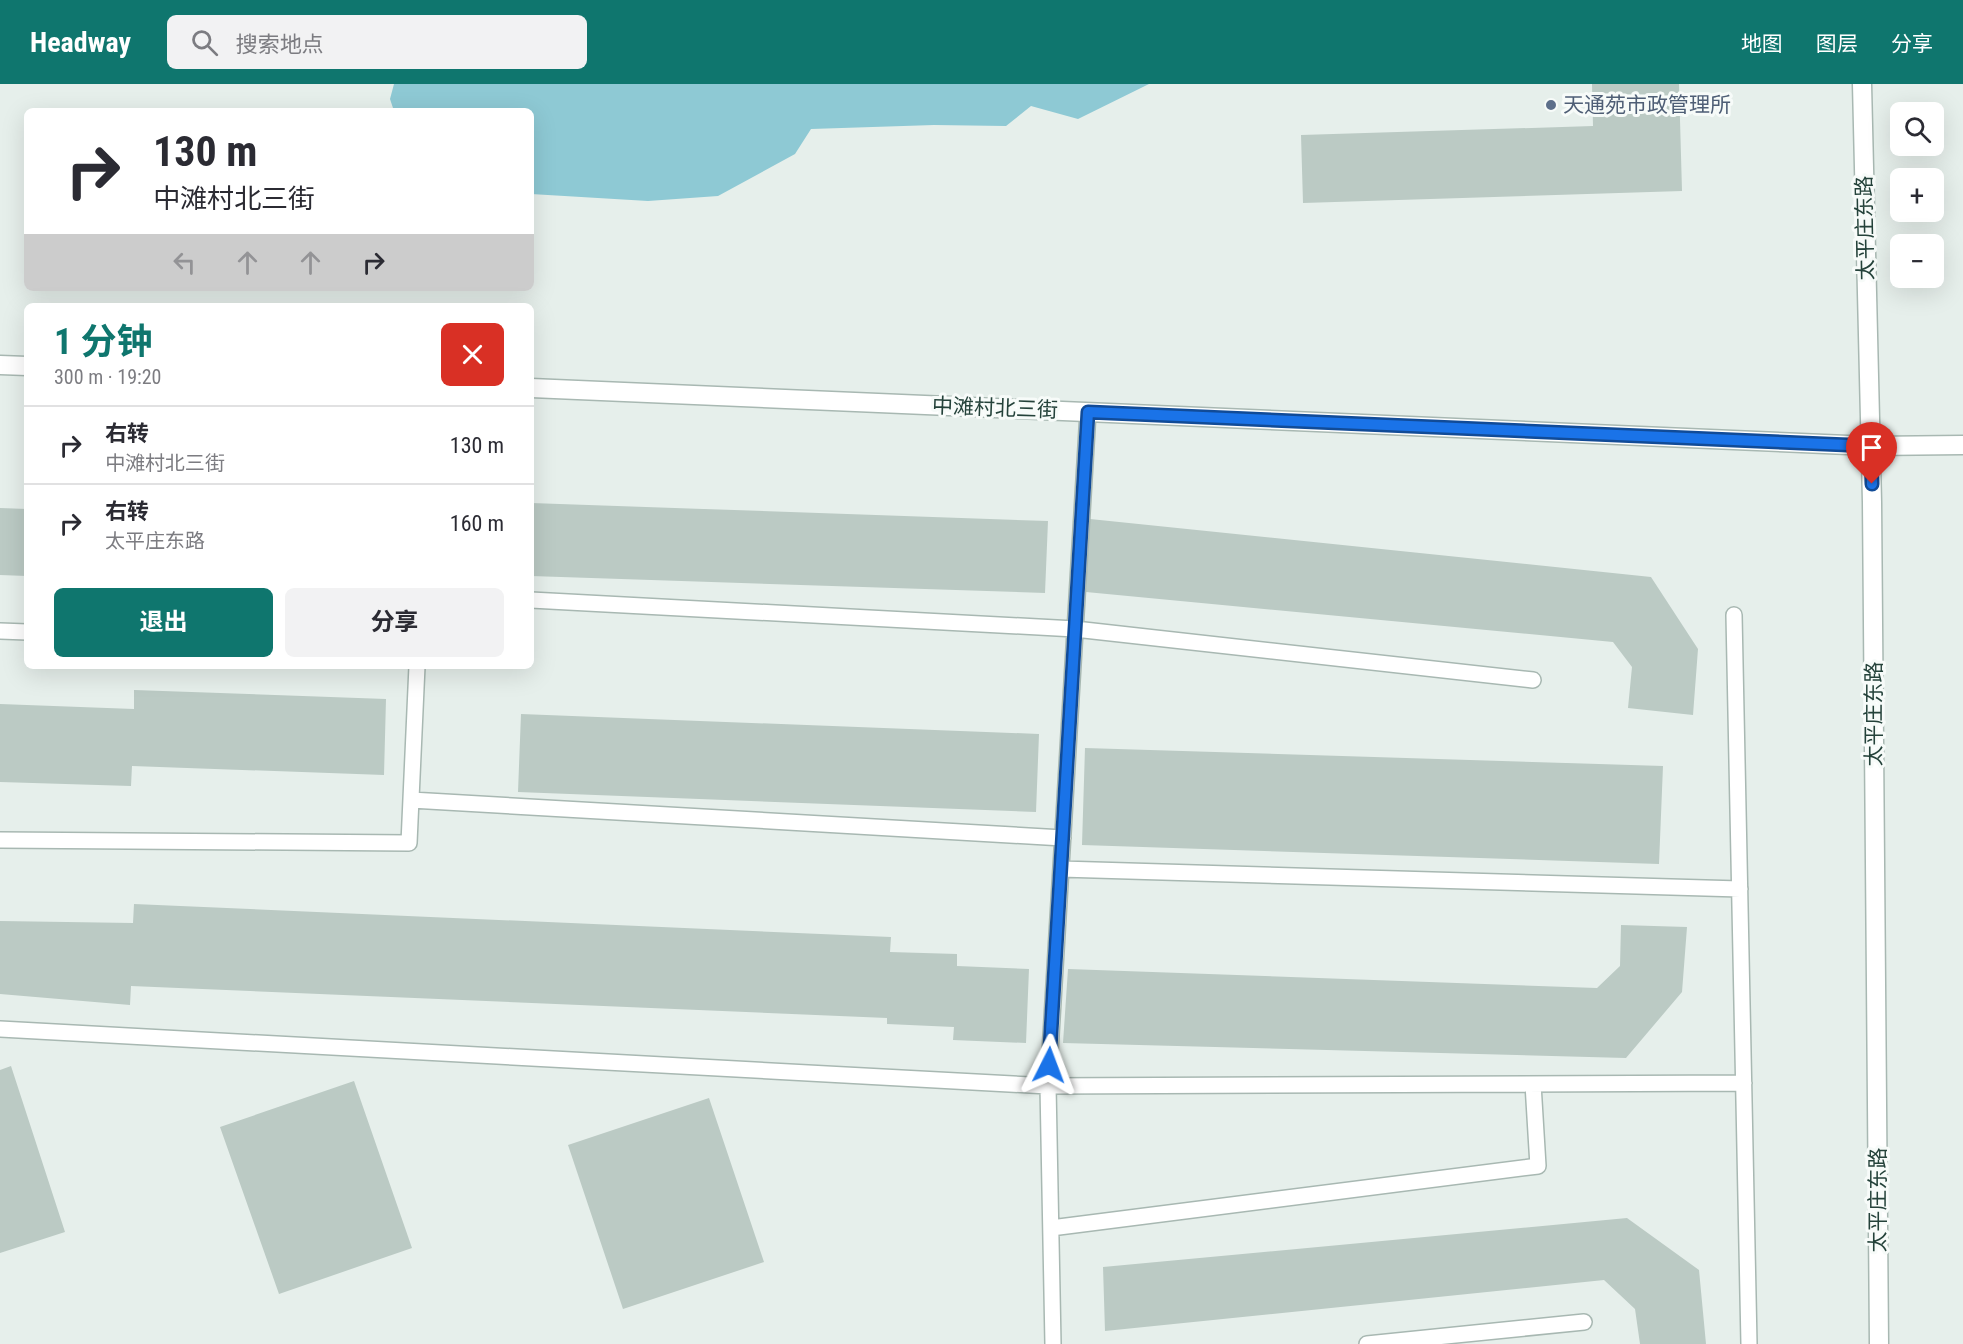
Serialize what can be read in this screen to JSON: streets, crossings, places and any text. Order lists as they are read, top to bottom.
{
  "streets": {
    "street": ["太平庄东路", "中滩村北三街"]
  },
  "crossings": [
    ["太平庄东路", "中滩村北三街"]
  ],
  "places": ["天通苑市政管理所"],
  "page": {
    "header": "Headway",
    "search": "搜索地点",
    "nav": ["地图", "图层", "分享"],
    "map_buttons": ["+", "−"],
    "turn": ["130 m", "中滩村北三街"],
    "heading": ["1 分钟", "300 m · 19:20"],
    "list": [
      {
        "name": "右转",
        "note": "中滩村北三街",
        "value": "130 m"
      },
      {
        "name": "右转",
        "note": "太平庄东路",
        "value": "160 m"
      }
    ],
    "buttons": ["退出", "分享"]
  }
}
